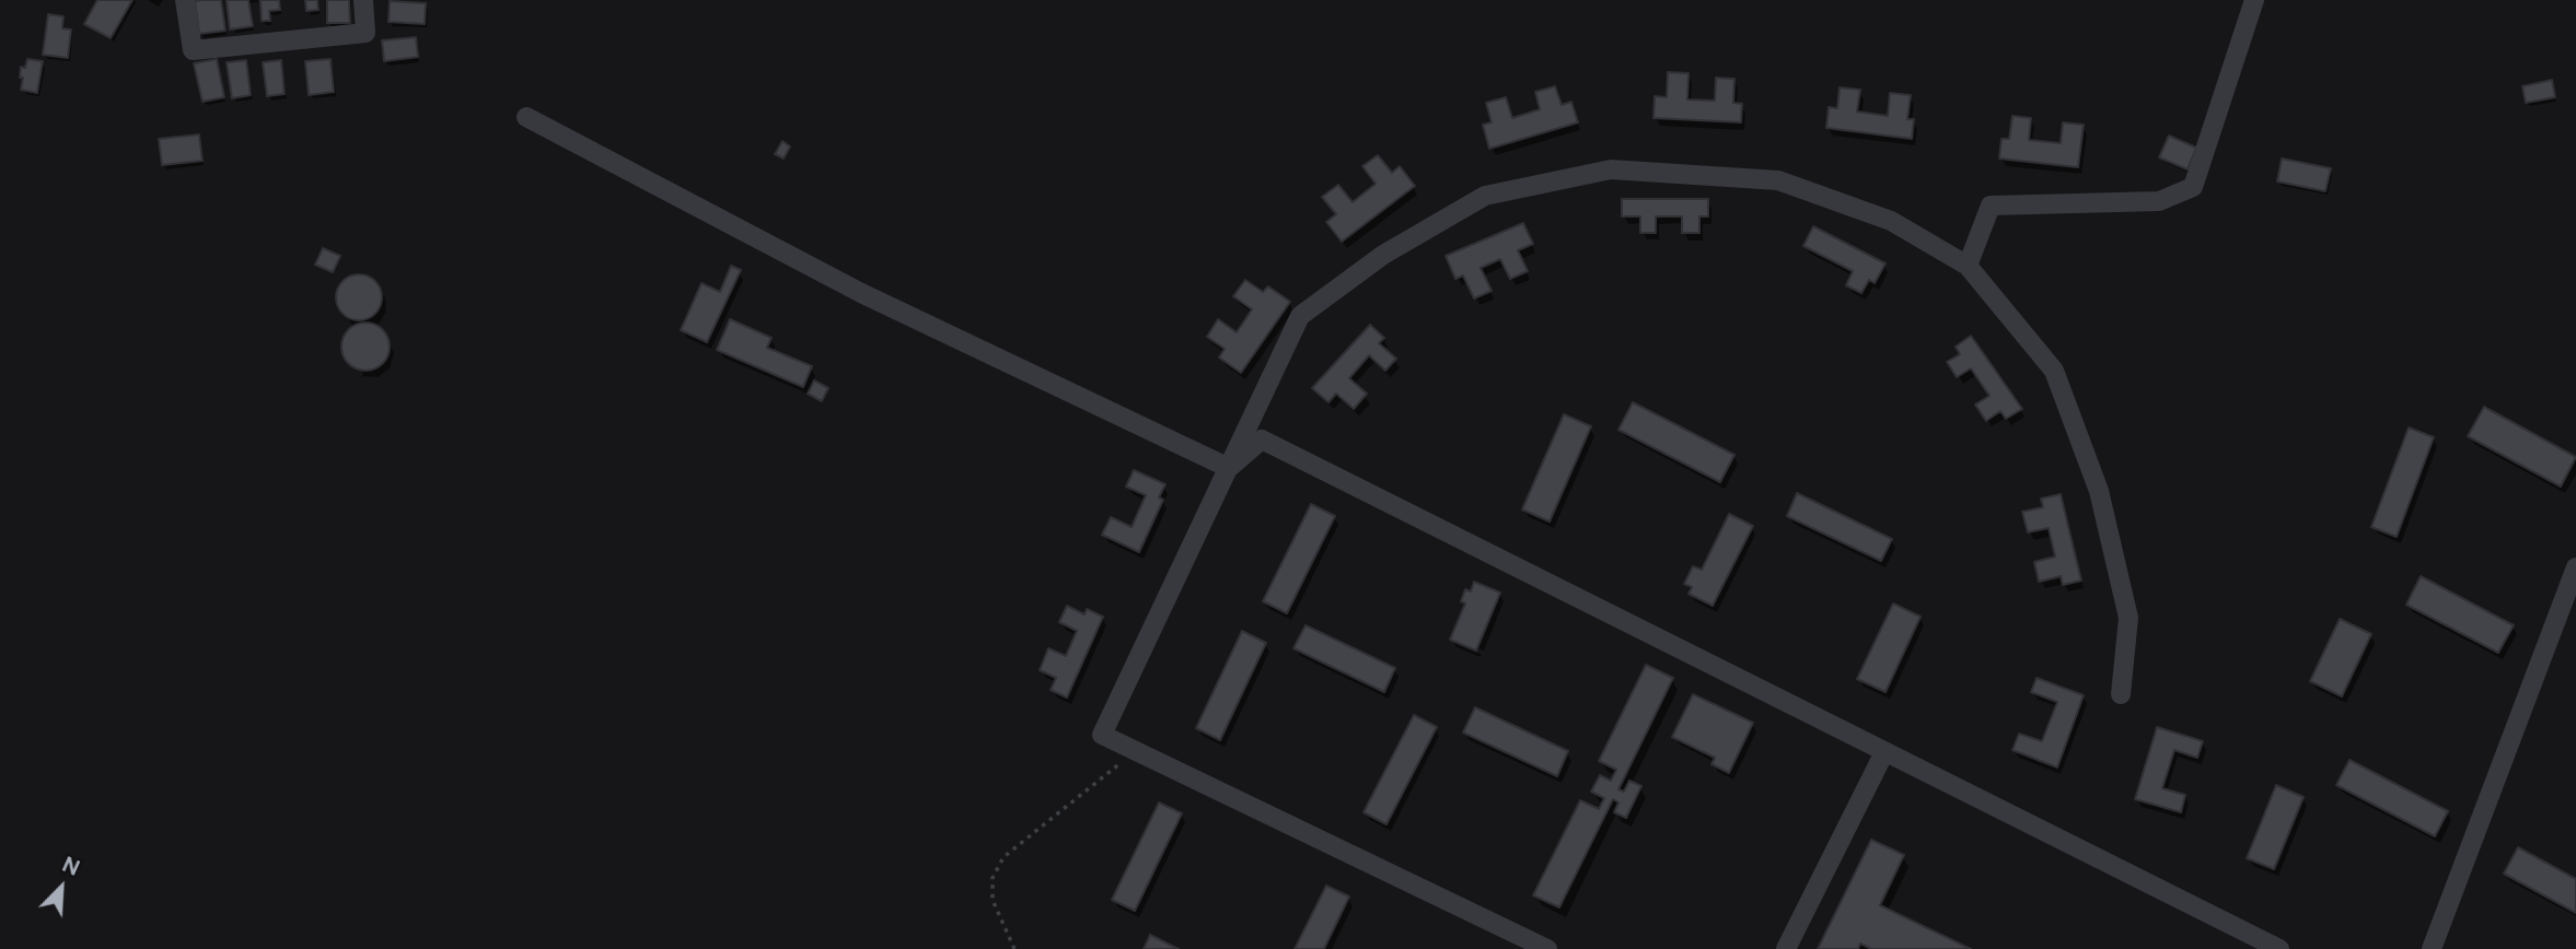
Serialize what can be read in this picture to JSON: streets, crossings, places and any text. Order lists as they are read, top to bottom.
{
  "north": "top right"
}
